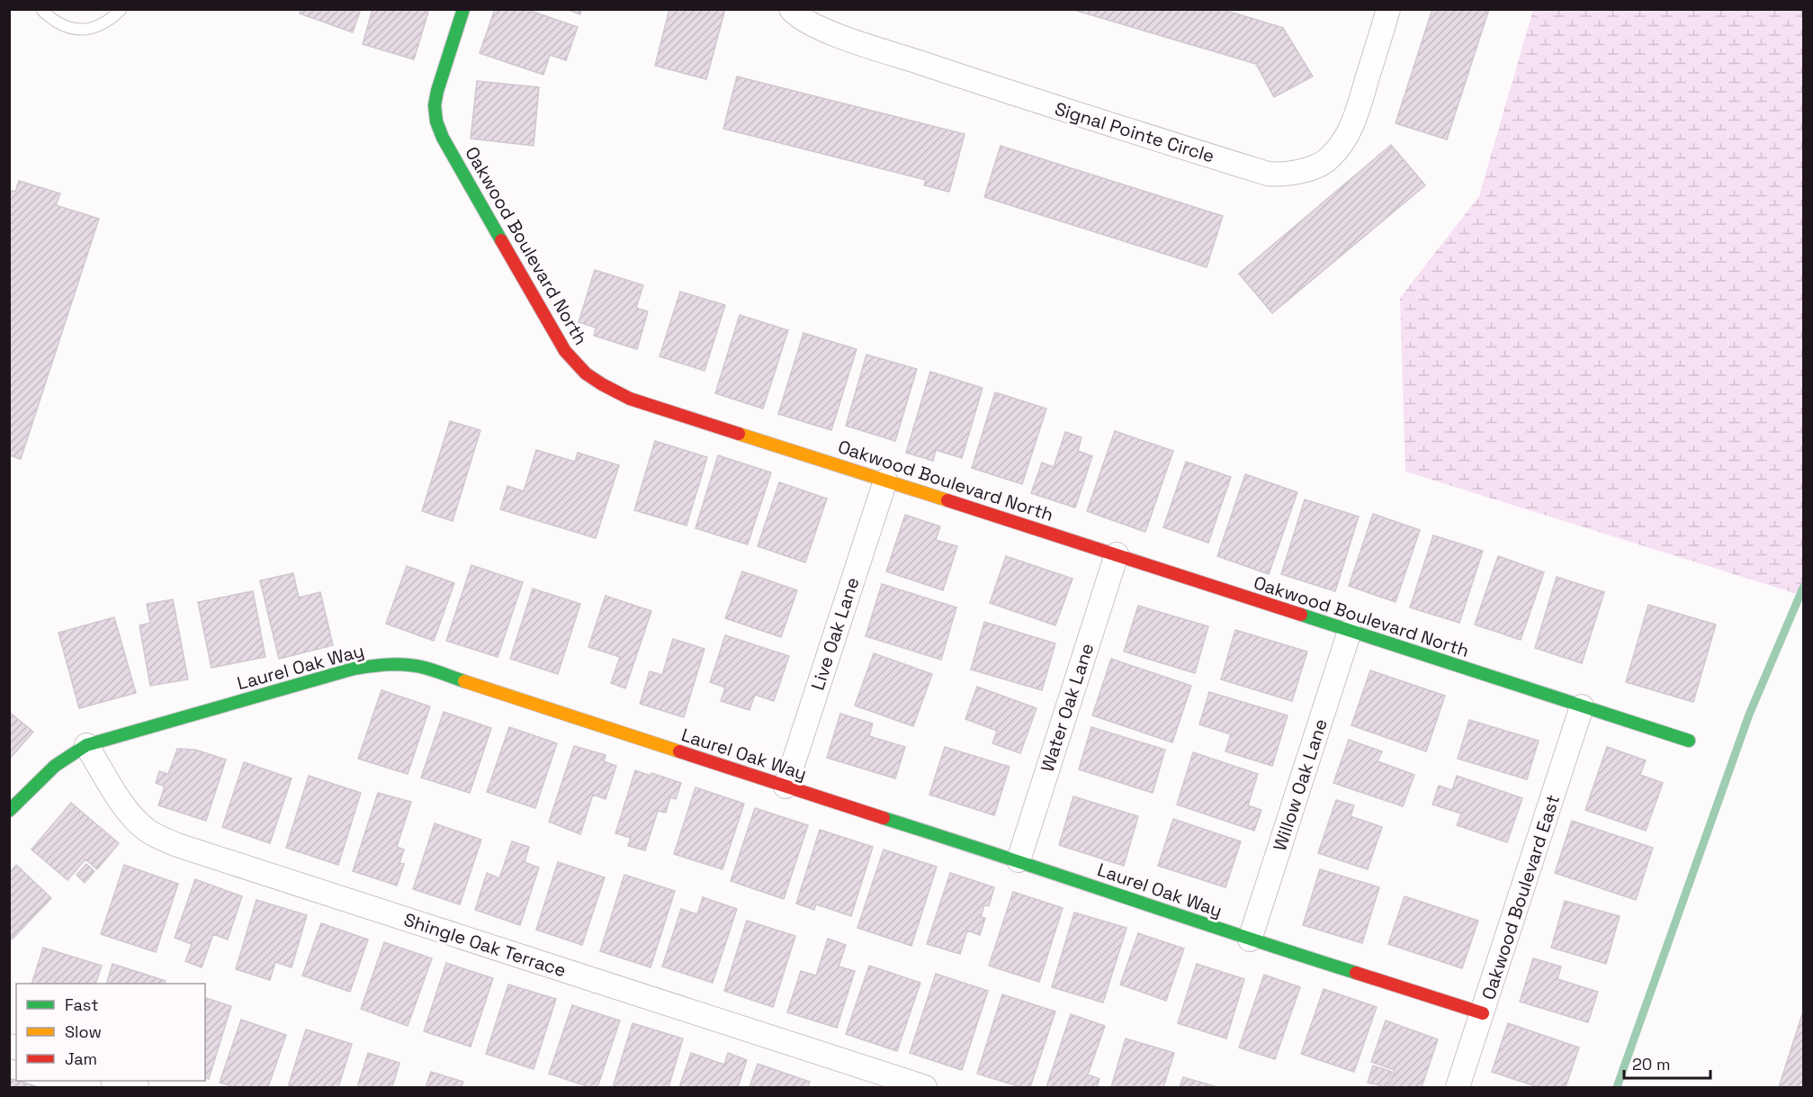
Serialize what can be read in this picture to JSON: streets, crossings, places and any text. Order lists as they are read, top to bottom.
{
  "streets": {
    "street": [
      "Signal Pointe Circle",
      "Oakwood Boulevard North",
      "Live Oak Lane",
      "Laurel Oak Way",
      "Water Oak Lane",
      "Willow Oak Lane",
      "Oakwood Boulevard East",
      "Shingle Oak Terrace"
    ]
  },
  "crossings": [
    ["Oakwood Boulevard North", "Live Oak Lane"],
    ["Oakwood Boulevard North", "Water Oak Lane"],
    ["Oakwood Boulevard North", "Willow Oak Lane"],
    ["Oakwood Boulevard North", "Oakwood Boulevard East"],
    ["Live Oak Lane", "Laurel Oak Way"],
    ["Laurel Oak Way", "Water Oak Lane"],
    ["Laurel Oak Way", "Willow Oak Lane"],
    ["Laurel Oak Way", "Oakwood Boulevard East"],
    ["Laurel Oak Way", "Shingle Oak Terrace"]
  ],
  "legend": ["Fast", "Slow", "Jam"],
  "scale_bar": "20 m"
}
